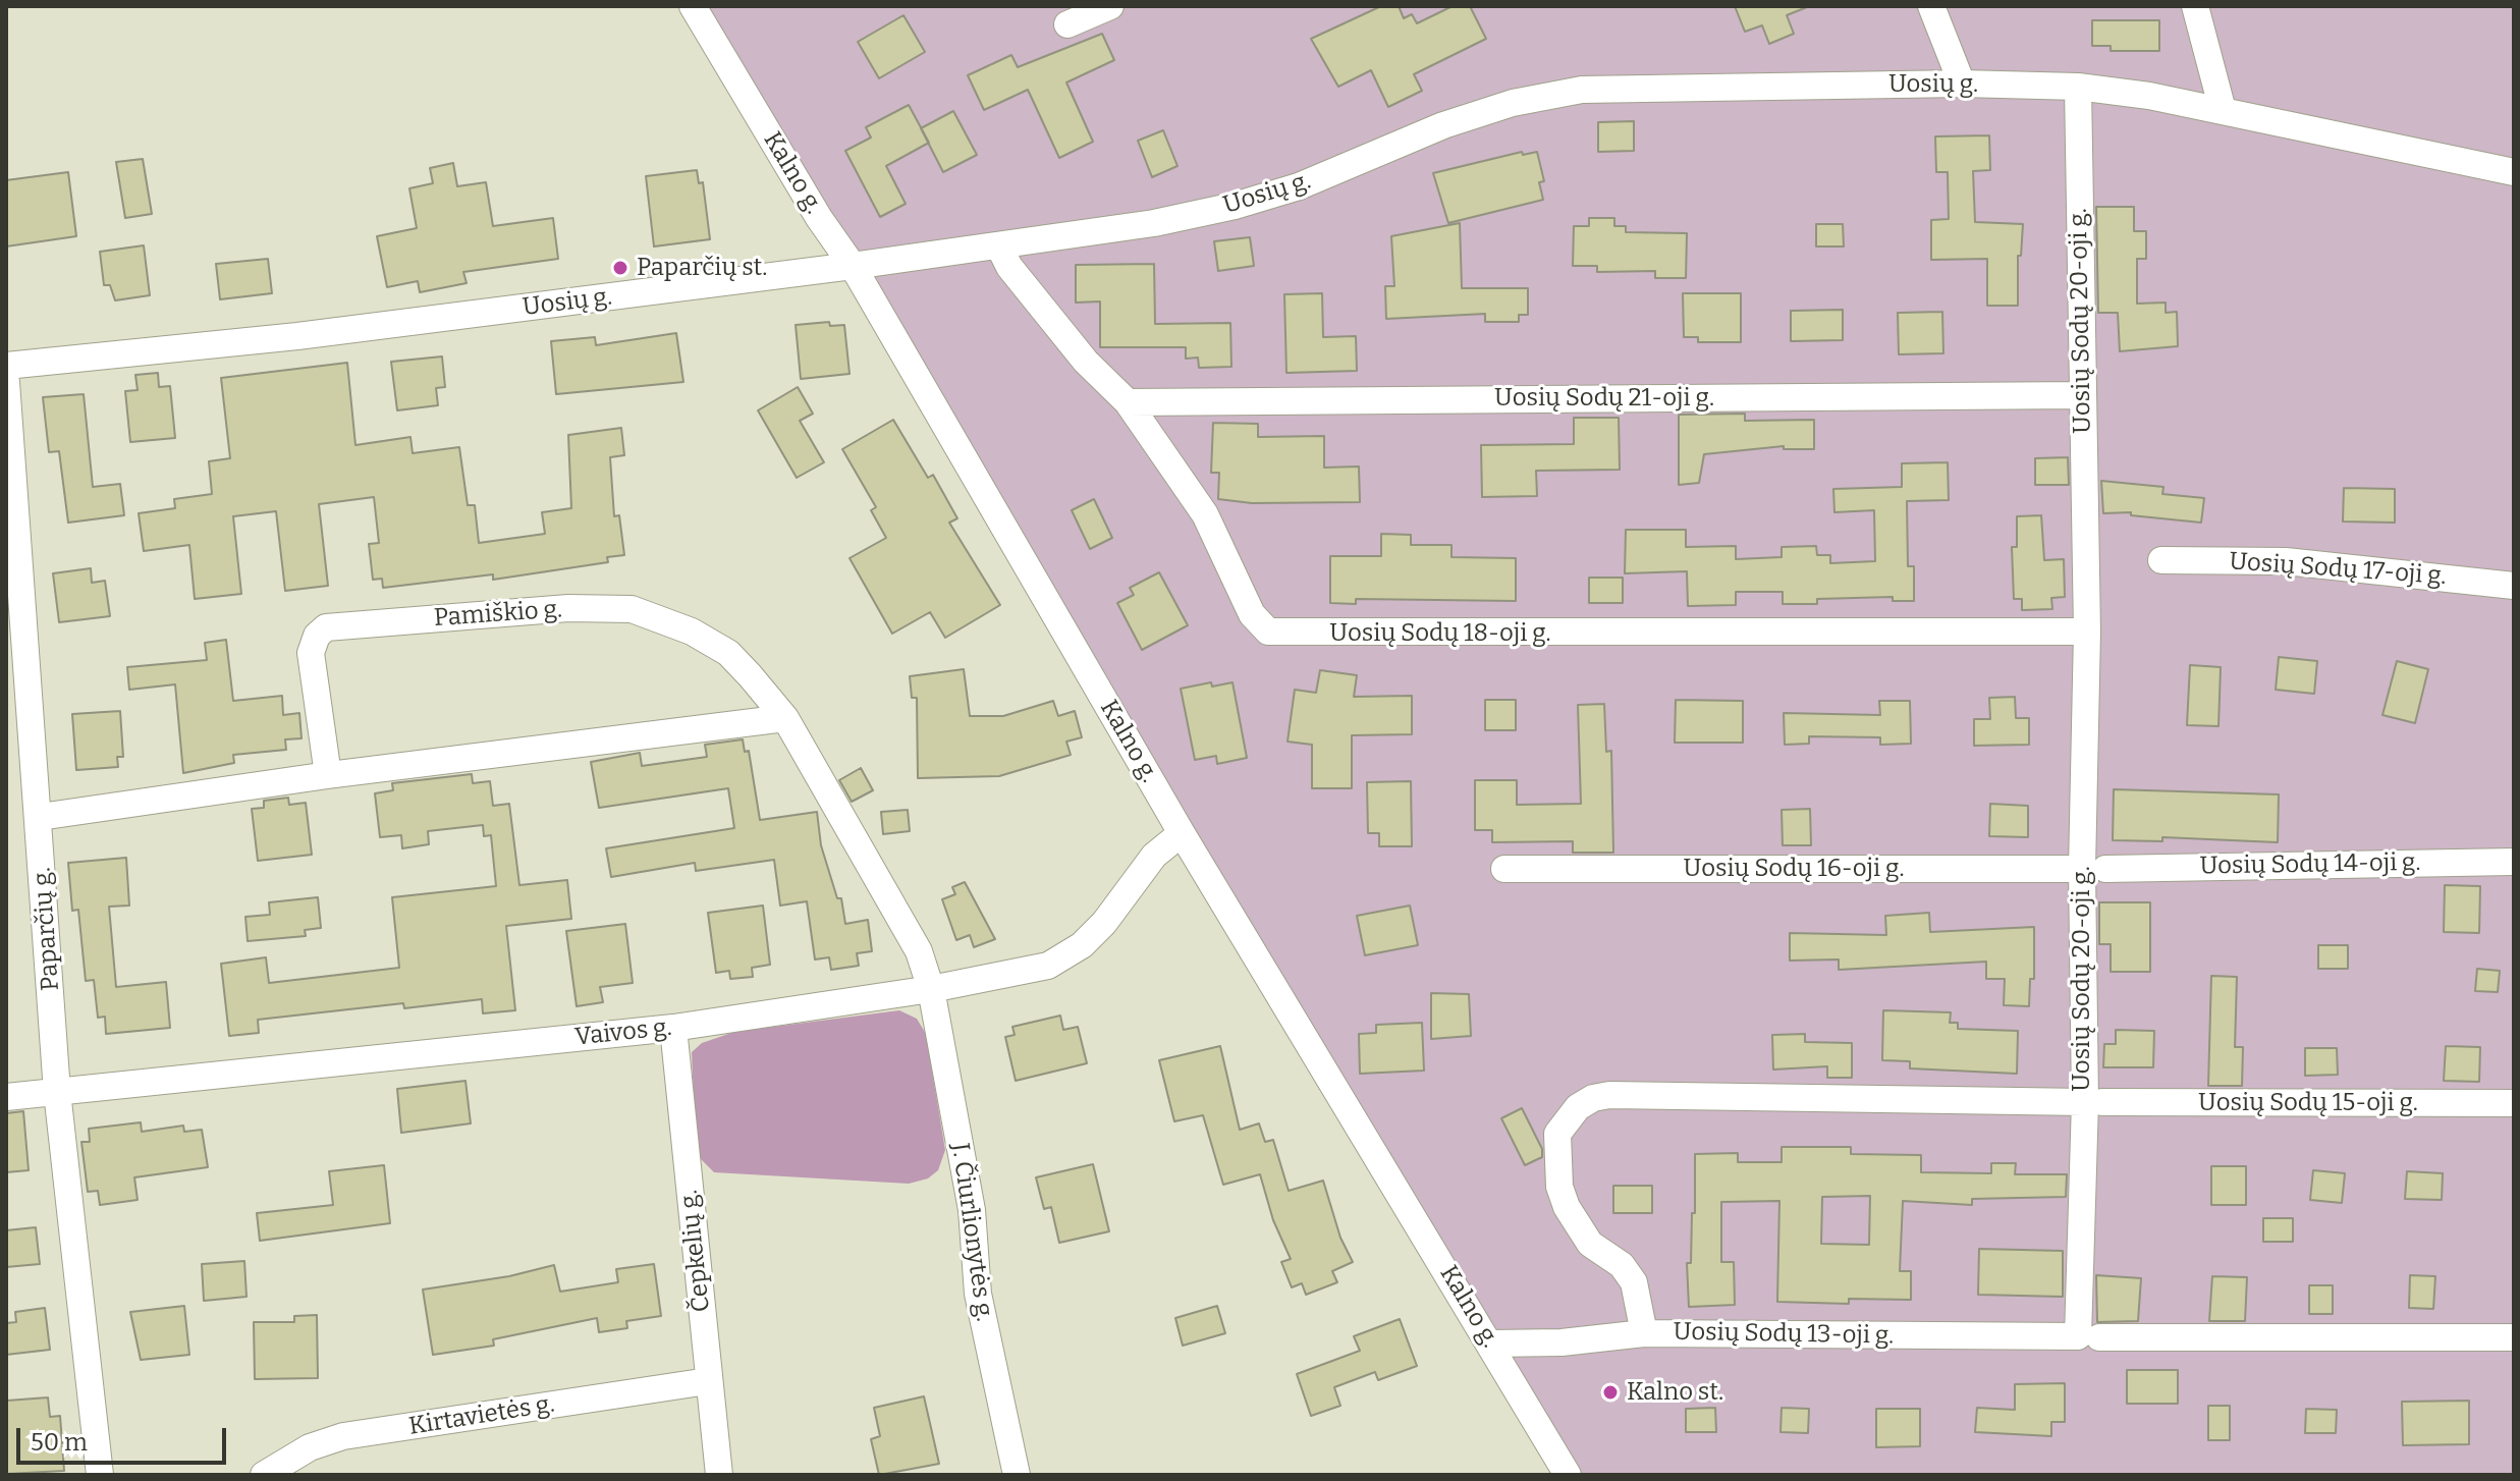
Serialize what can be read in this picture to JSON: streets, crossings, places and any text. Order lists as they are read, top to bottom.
{
  "streets": {
    "street": [
      "Uosių g.",
      "Kalno g.",
      "Uosių Sodų 20-oji g.",
      "Uosių Sodų 21-oji g.",
      "Uosių Sodų 17-oji g.",
      "Pamiškio g.",
      "Uosių Sodų 18-oji g.",
      "Uosių Sodų 14-oji g.",
      "Uosių Sodų 16-oji g.",
      "Paparčių g.",
      "Vaivos g.",
      "Uosių Sodų 15-oji g.",
      "J. Čiurlionytės g.",
      "Čepkelių g.",
      "Uosių Sodų 13-oji g.",
      "Kirtavietės g."
    ]
  },
  "crossings": [
    ["Uosių g.", "Kalno g."],
    ["Uosių g.", "Uosių Sodų 20-oji g."],
    ["Uosių g.", "Uosių Sodų 18-oji g."],
    ["Kalno g.", "Vaivos g."],
    ["Kalno g.", "Uosių Sodų 13-oji g."],
    ["Uosių Sodų 20-oji g.", "Uosių Sodų 21-oji g."],
    ["Uosių Sodų 20-oji g.", "Uosių Sodų 18-oji g."],
    ["Uosių Sodų 20-oji g.", "Uosių Sodų 14-oji g."],
    ["Uosių Sodų 20-oji g.", "Uosių Sodų 16-oji g."],
    ["Uosių Sodų 20-oji g.", "Uosių Sodų 15-oji g."],
    ["Uosių Sodų 20-oji g.", "Uosių Sodų 13-oji g."],
    ["Uosių Sodų 21-oji g.", "Uosių Sodų 18-oji g."],
    ["Pamiškio g.", "Vaivos g."],
    ["Pamiškio g.", "J. Čiurlionytės g."],
    ["Uosių Sodų 14-oji g.", "Uosių Sodų 16-oji g."],
    ["Paparčių g.", "Vaivos g."],
    ["Vaivos g.", "J. Čiurlionytės g."],
    ["Vaivos g.", "Čepkelių g."],
    ["Čepkelių g.", "Kirtavietės g."]
  ],
  "places": ["Paparčių st.", "Kalno st."],
  "scale_bar": "50 m"
}
